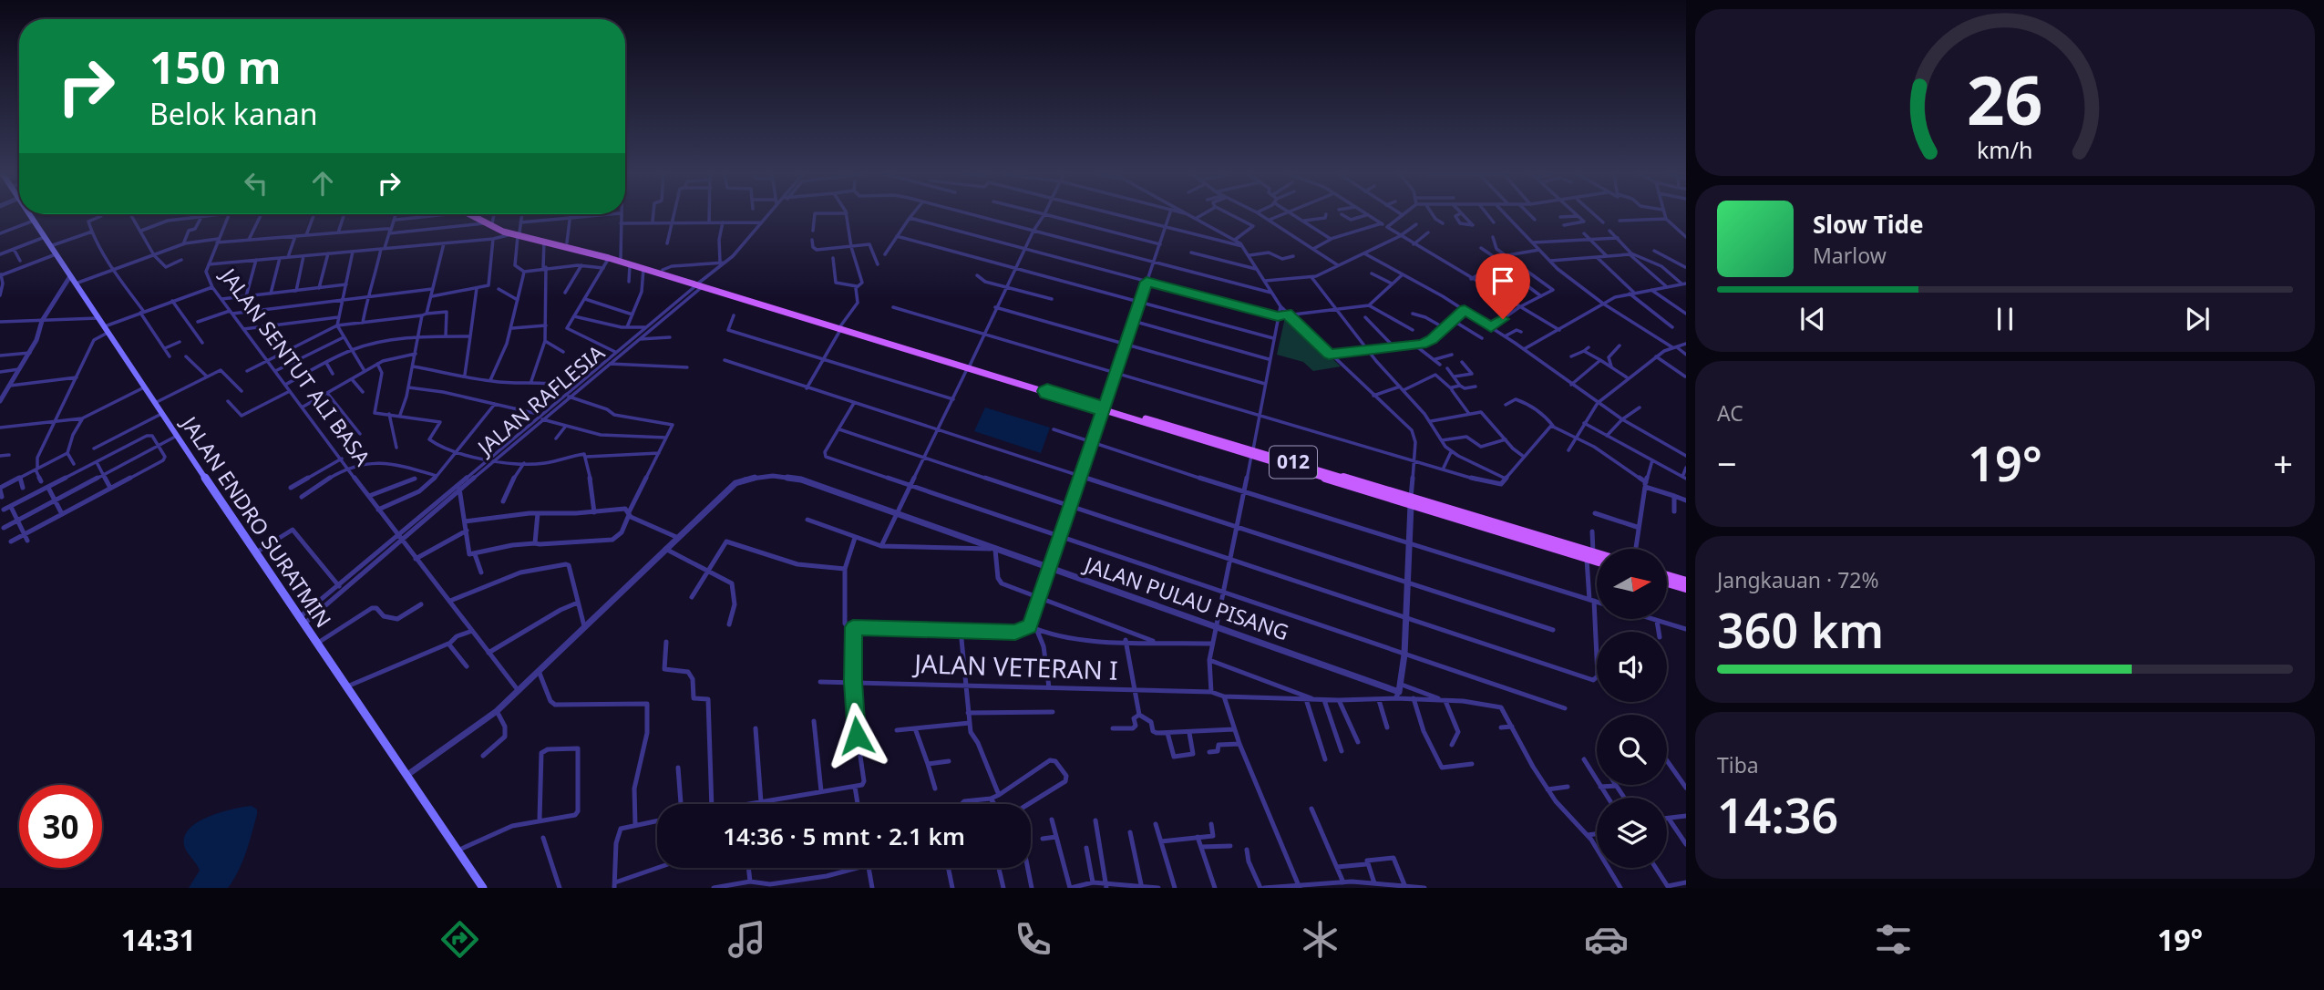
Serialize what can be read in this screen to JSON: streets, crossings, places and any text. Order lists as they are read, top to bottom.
{
  "streets": {
    "main road": ["012", "JALAN ENDRO SURATMIN"],
    "street": [
      "JALAN SENTUT ALI BASA",
      "JALAN RAFLESIA",
      "JALAN PULAU PISANG",
      "JALAN VETERAN I"
    ]
  },
  "crossings": [
    ["JALAN SENTUT ALI BASA", "JALAN RAFLESIA"],
    ["JALAN SENTUT ALI BASA", "JALAN PULAU PISANG"],
    ["JALAN RAFLESIA", "012"],
    ["JALAN ENDRO SURATMIN", "JALAN PULAU PISANG"]
  ],
  "north": "right",
  "page": {
    "turn": ["150 m", "Belok kanan"],
    "song": ["Slow Tide", "Marlow"],
    "tile": [
      "AC",
      ["Jangkauan · 72%", "360 km"],
      ["Tiba", "14:36"]
    ],
    "heat": ["−", "19°", "+"],
    "limit": "30",
    "trip": "14:36 · 5 mnt · 2.1 km",
    "tabs": ["14:31", "19°"],
    "gauge": ["26", "km/h"]
  }
}
